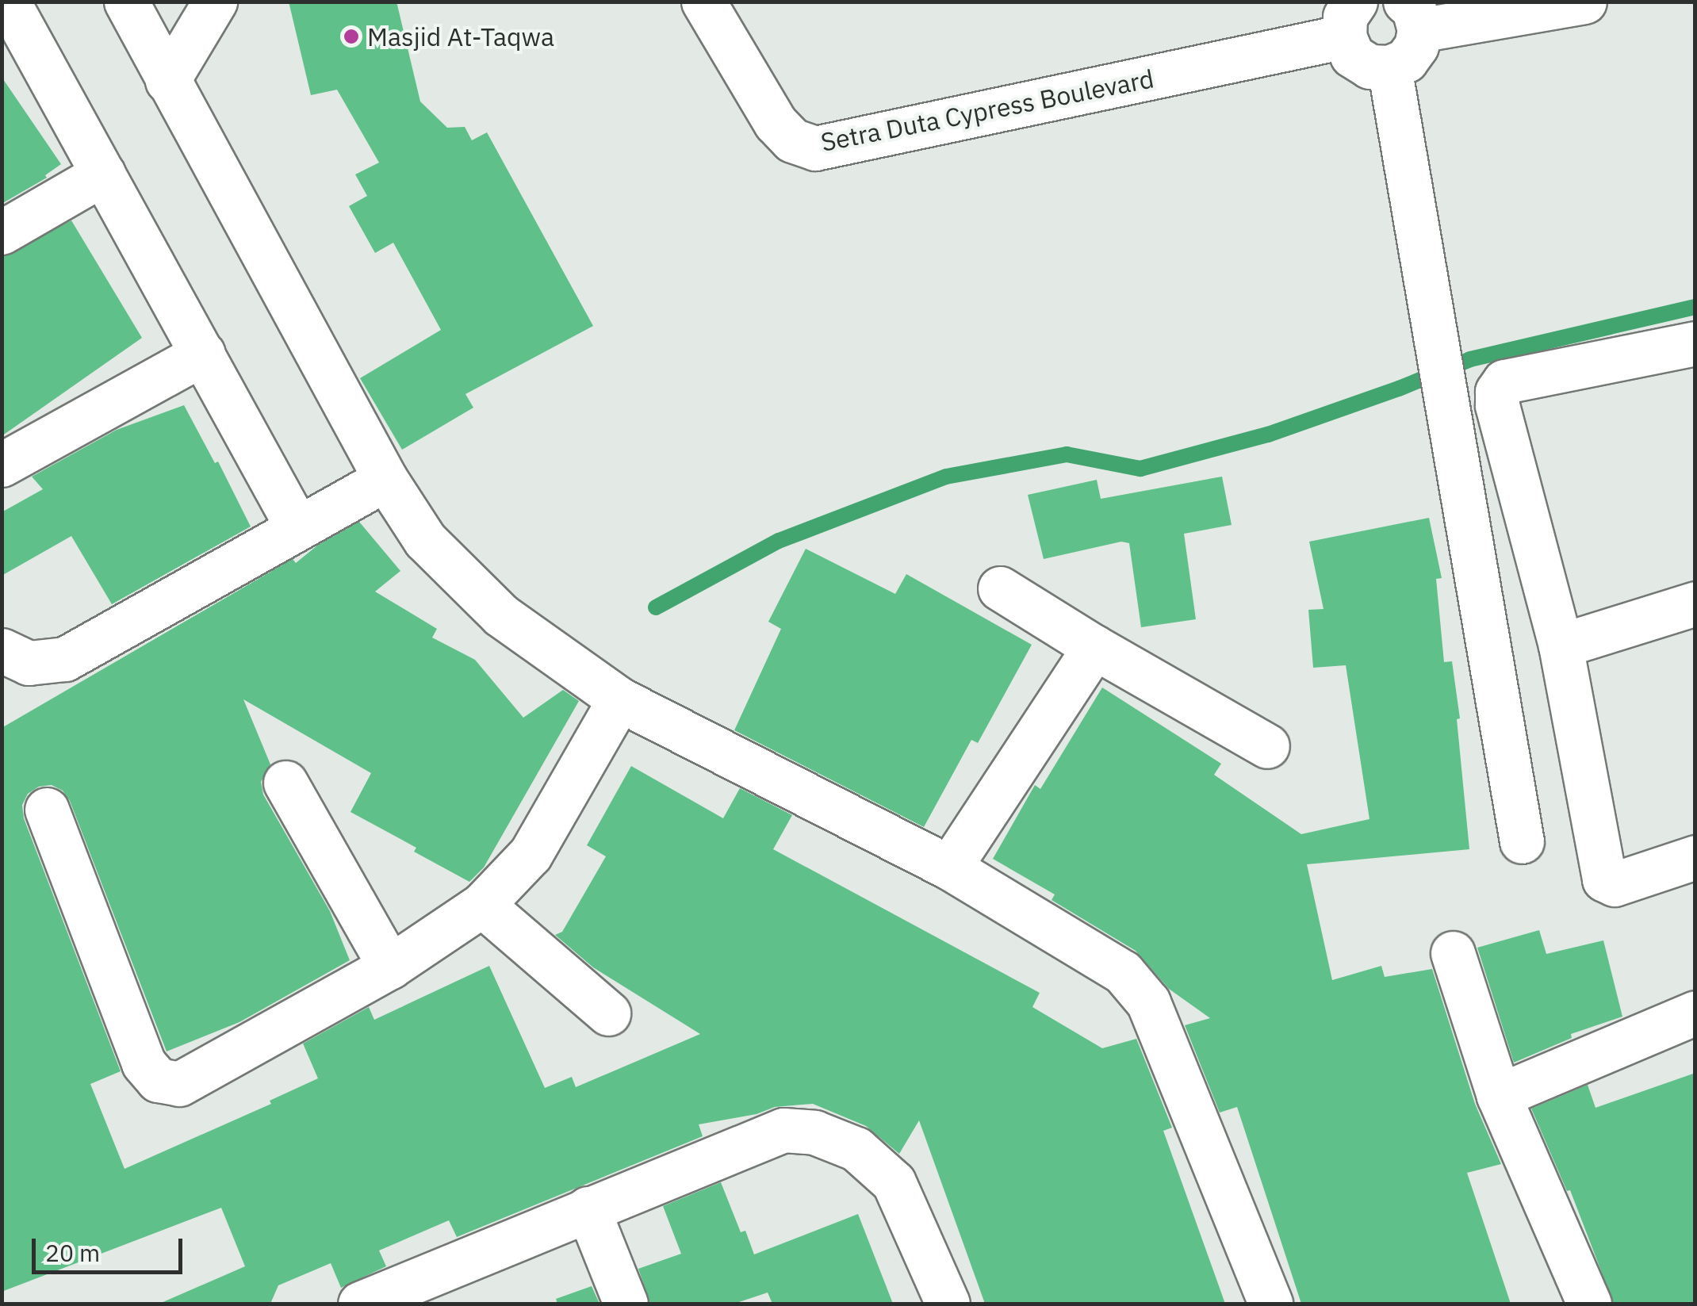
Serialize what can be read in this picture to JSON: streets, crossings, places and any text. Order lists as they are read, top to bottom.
{
  "streets": {
    "street": ["Setra Duta Cypress Boulevard"]
  },
  "places": ["Masjid At-Taqwa"],
  "scale_bar": "20 m"
}
